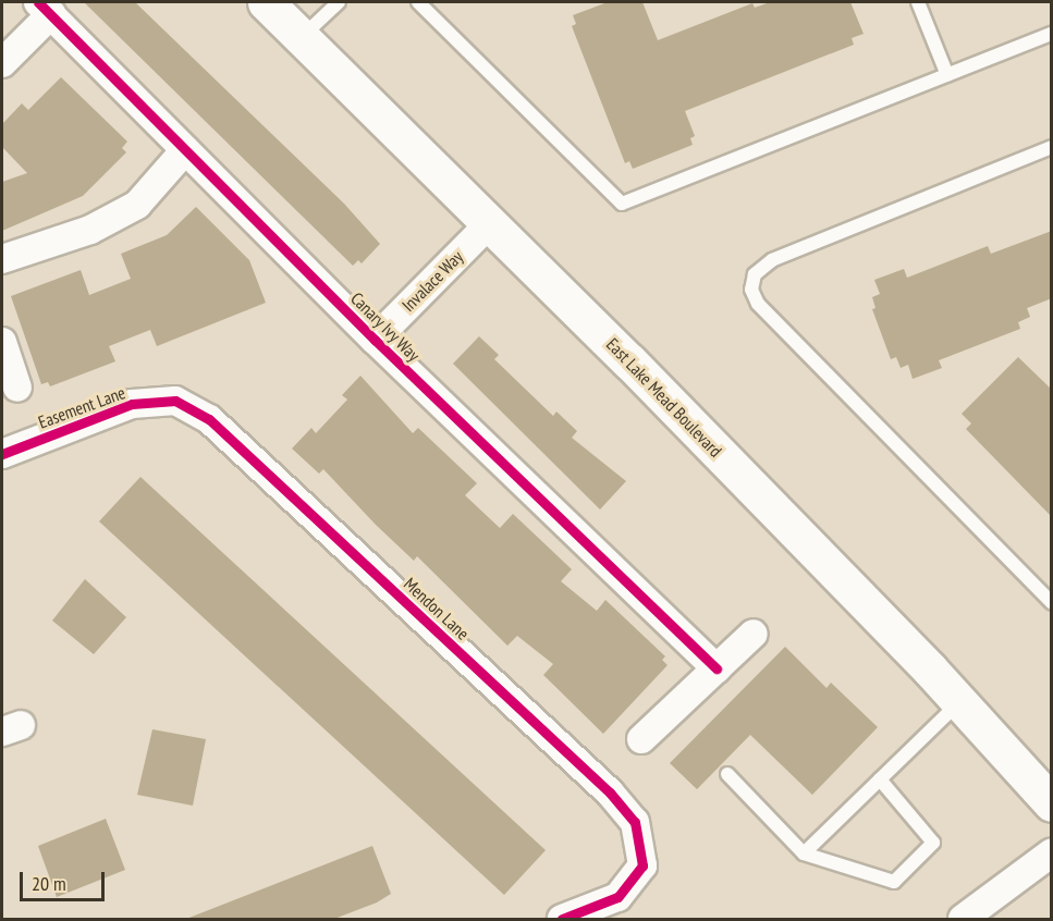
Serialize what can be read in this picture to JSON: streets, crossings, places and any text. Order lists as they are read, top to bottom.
{
  "streets": {
    "main road": ["East Lake Mead Boulevard"],
    "street": [
      "Invalace Way",
      "Canary Ivy Way",
      "Easement Lane",
      "Mendon Lane"
    ]
  },
  "crossings": [
    ["Invalace Way", "Canary Ivy Way"],
    ["Invalace Way", "East Lake Mead Boulevard"],
    ["Easement Lane", "Mendon Lane"]
  ],
  "scale_bar": "20 m"
}
